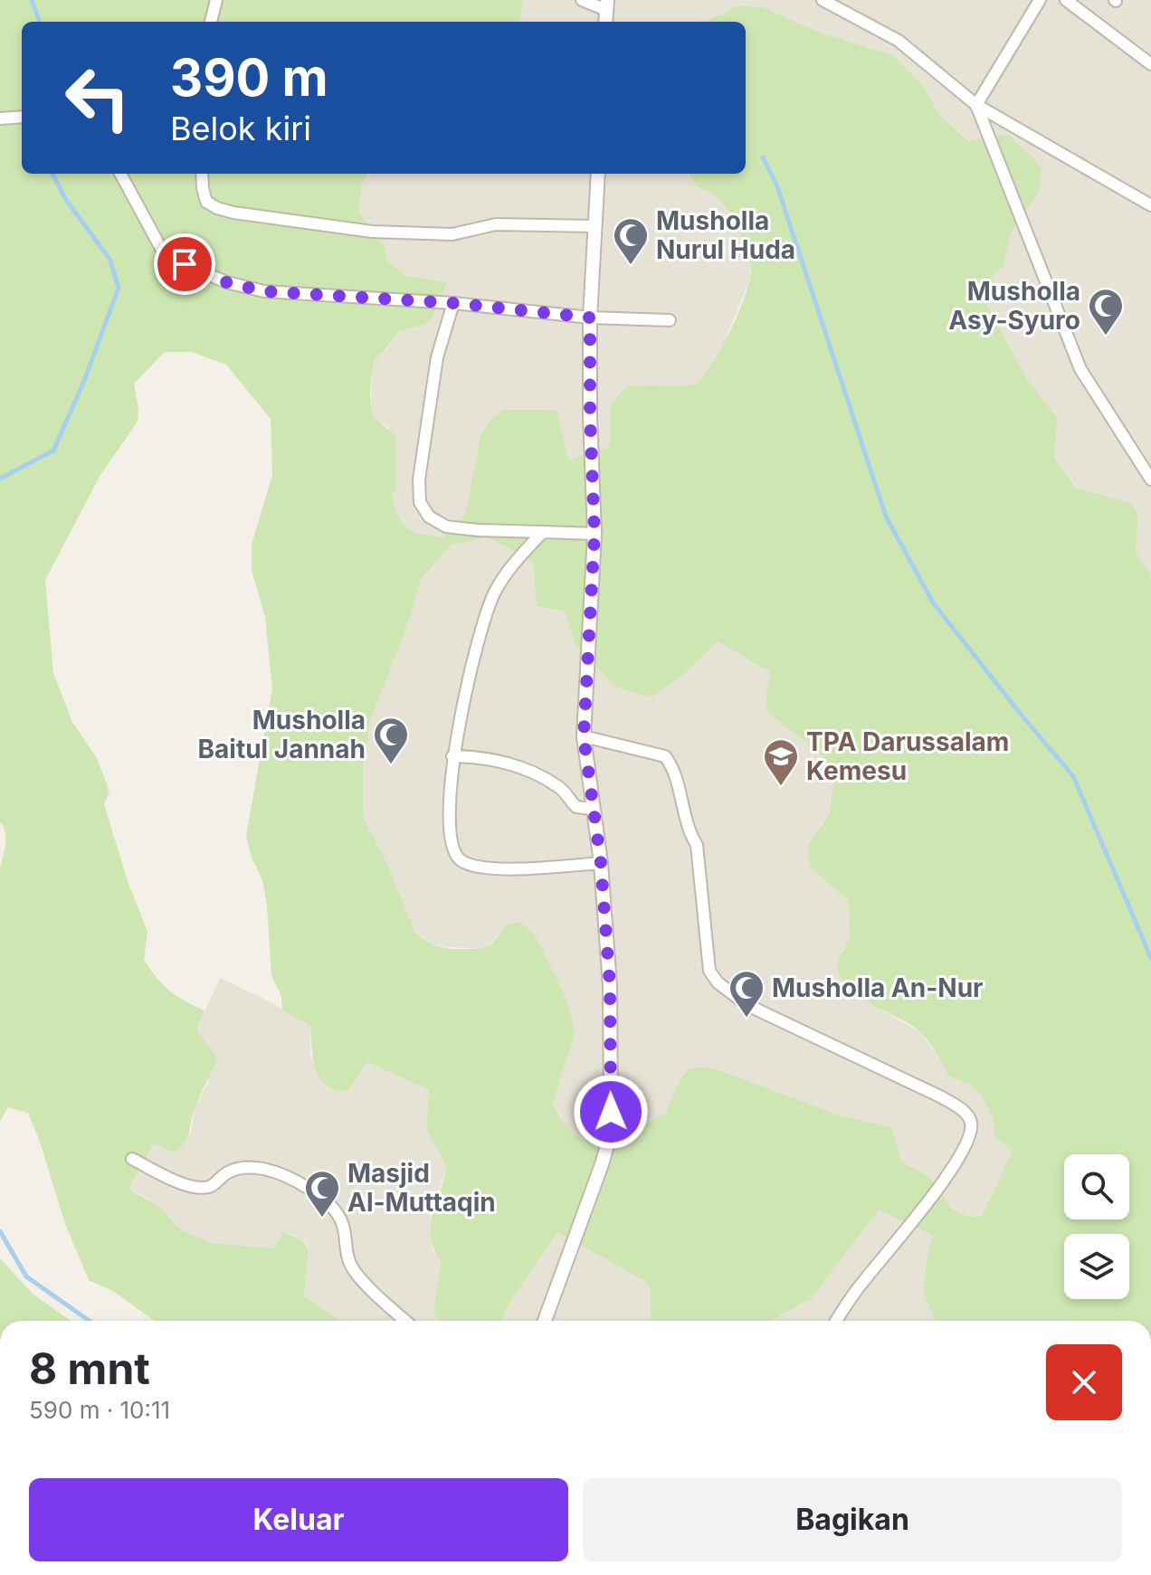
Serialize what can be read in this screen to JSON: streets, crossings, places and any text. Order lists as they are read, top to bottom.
{
  "places": {
    "mosque": [
      "Musholla Nurul Huda",
      "Musholla Asy-Syuro",
      "Musholla Baitul Jannah",
      "Musholla An-Nur",
      "Masjid Al-Muttaqin"
    ],
    "school or university": ["TPA Darussalam Kemesu"]
  },
  "page": {
    "turn": ["390 m", "Belok kiri"],
    "heading": ["8 mnt", "590 m · 10:11"],
    "buttons": ["Keluar", "Bagikan"]
  }
}
